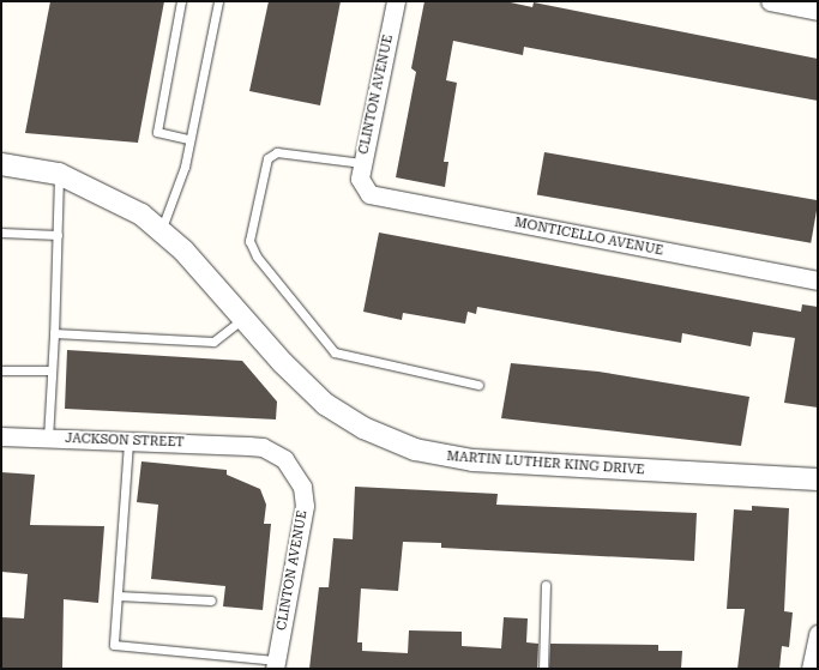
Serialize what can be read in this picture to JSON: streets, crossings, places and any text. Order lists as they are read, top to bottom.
{
  "streets": {
    "street": [
      "CLINTON AVENUE",
      "MONTICELLO AVENUE",
      "JACKSON STREET",
      "MARTIN LUTHER KING DRIVE"
    ]
  },
  "crossings": [
    ["CLINTON AVENUE", "MONTICELLO AVENUE"],
    ["CLINTON AVENUE", "JACKSON STREET"]
  ]
}
